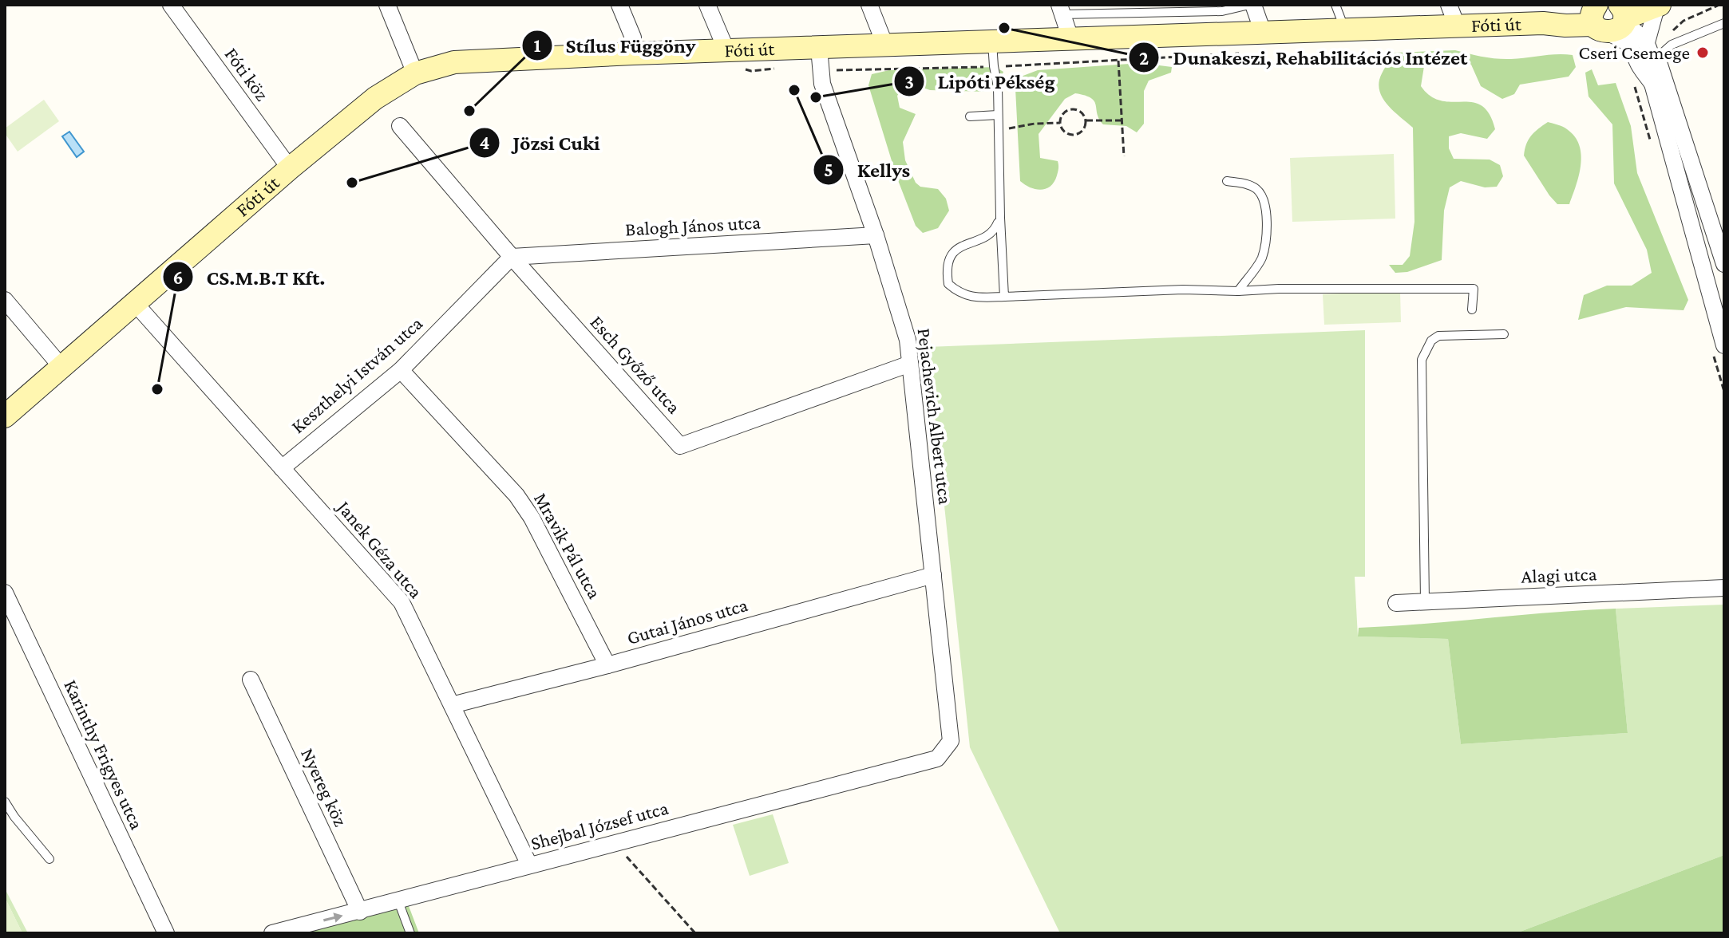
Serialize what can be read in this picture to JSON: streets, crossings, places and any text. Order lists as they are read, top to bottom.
{
  "streets": {
    "main road": ["Fóti út"],
    "street": [
      "Fóti köz",
      "Balogh János utca",
      "Esch Győző utca",
      "Keszthelyi István utca",
      "Pejachevich Albert utca",
      "Mravik Pál utca",
      "Janek Géza utca",
      "Alagi utca",
      "Gutai János utca",
      "Karinthy Frigyes utca",
      "Nyereg köz",
      "Shejbal József utca"
    ]
  },
  "crossings": [
    ["Fóti út", "Fóti köz"],
    ["Fóti út", "Pejachevich Albert utca"],
    ["Fóti út", "Janek Géza utca"],
    ["Balogh János utca", "Esch Győző utca"],
    ["Balogh János utca", "Keszthelyi István utca"],
    ["Balogh János utca", "Pejachevich Albert utca"],
    ["Esch Győző utca", "Keszthelyi István utca"],
    ["Esch Győző utca", "Pejachevich Albert utca"],
    ["Keszthelyi István utca", "Mravik Pál utca"],
    ["Keszthelyi István utca", "Janek Géza utca"],
    ["Pejachevich Albert utca", "Gutai János utca"],
    ["Pejachevich Albert utca", "Shejbal József utca"],
    ["Mravik Pál utca", "Gutai János utca"],
    ["Janek Géza utca", "Gutai János utca"],
    ["Janek Géza utca", "Shejbal József utca"],
    ["Nyereg köz", "Shejbal József utca"]
  ],
  "places": [
    "Dunakeszi, Rehabilitációs Intézet",
    "Cseri Csemege",
    "Kellys",
    "Lipóti Pékség",
    "Stílus Függöny",
    "Jözsi Cuki",
    "CS.M.B.T Kft."
  ]
}
